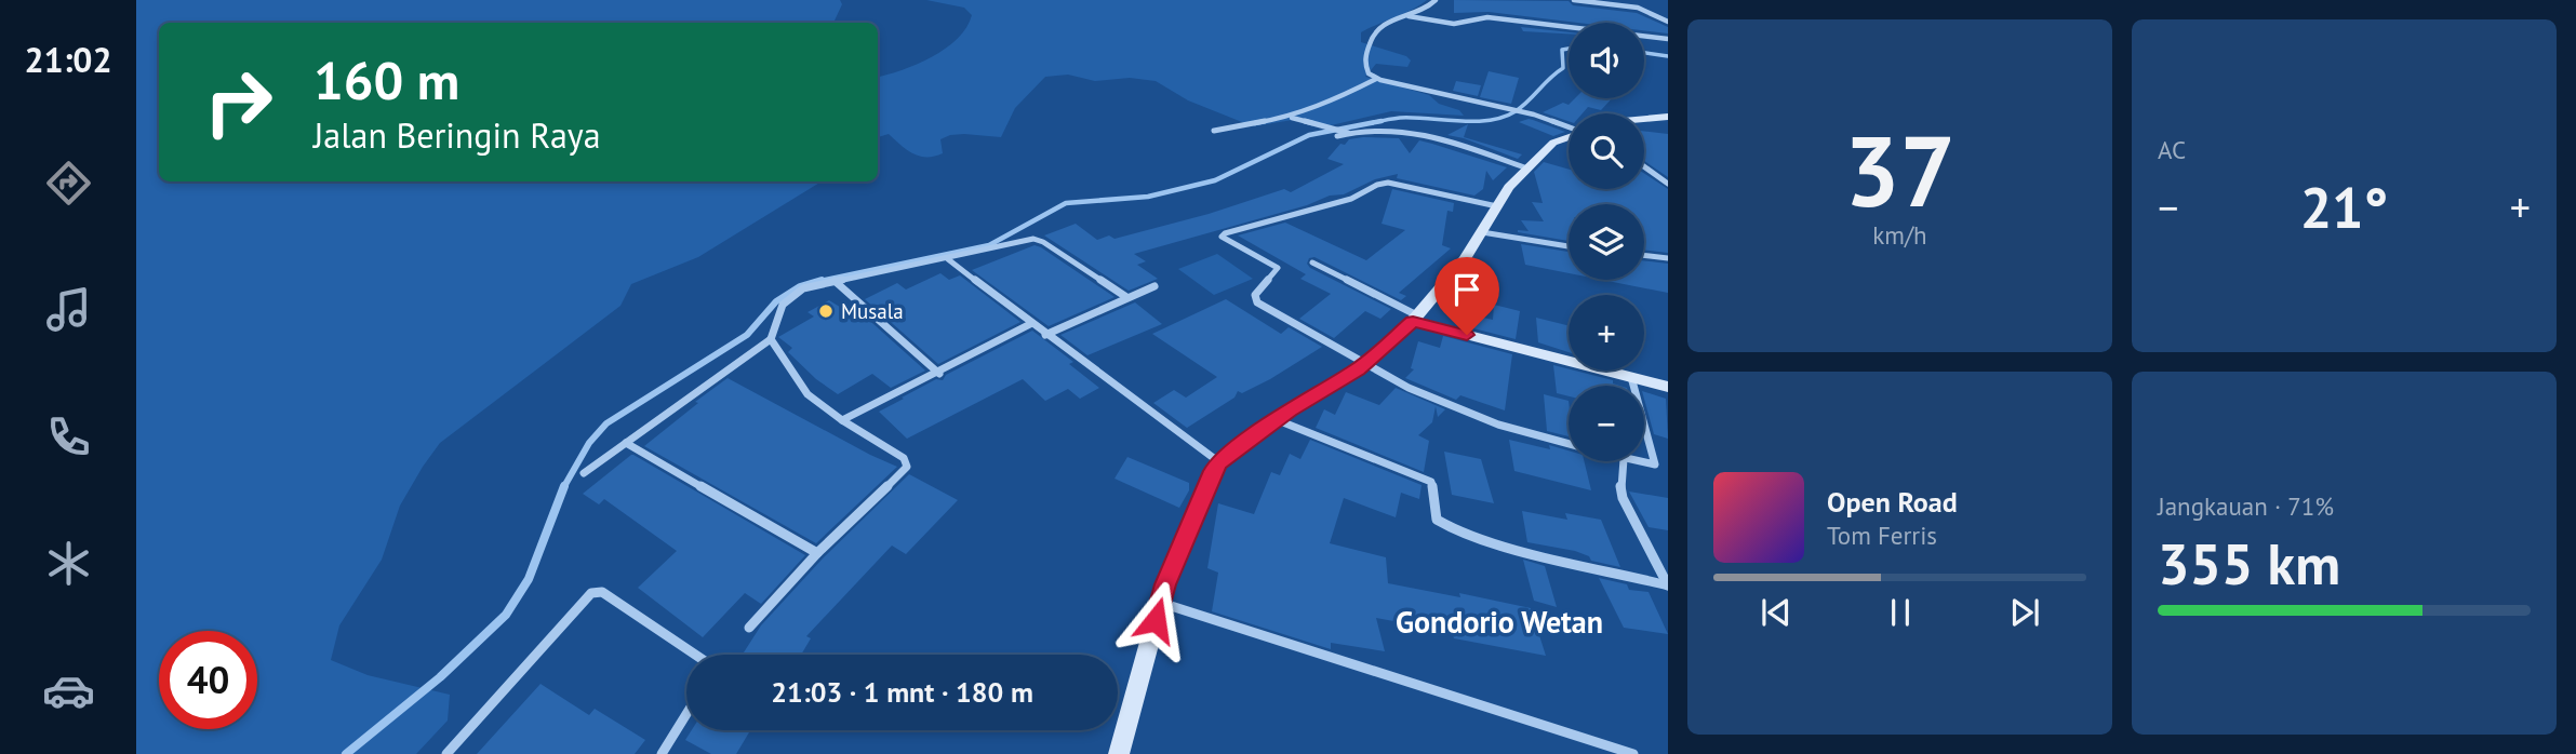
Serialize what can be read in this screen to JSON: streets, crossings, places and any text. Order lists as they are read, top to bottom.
{
  "districts": ["Gondorio Wetan"],
  "places": ["Musala"],
  "page": {
    "tabs": "21:02",
    "tile": [
      ["37", "km/h"],
      "AC",
      ["Jangkauan · 71%", "355 km"]
    ],
    "map_buttons": ["+", "−"],
    "turn": ["160 m", "Jalan Beringin Raya"],
    "heat": ["−", "21°", "+"],
    "song": ["Open Road", "Tom Ferris"],
    "limit": "40",
    "trip": "21:03 · 1 mnt · 180 m"
  }
}
